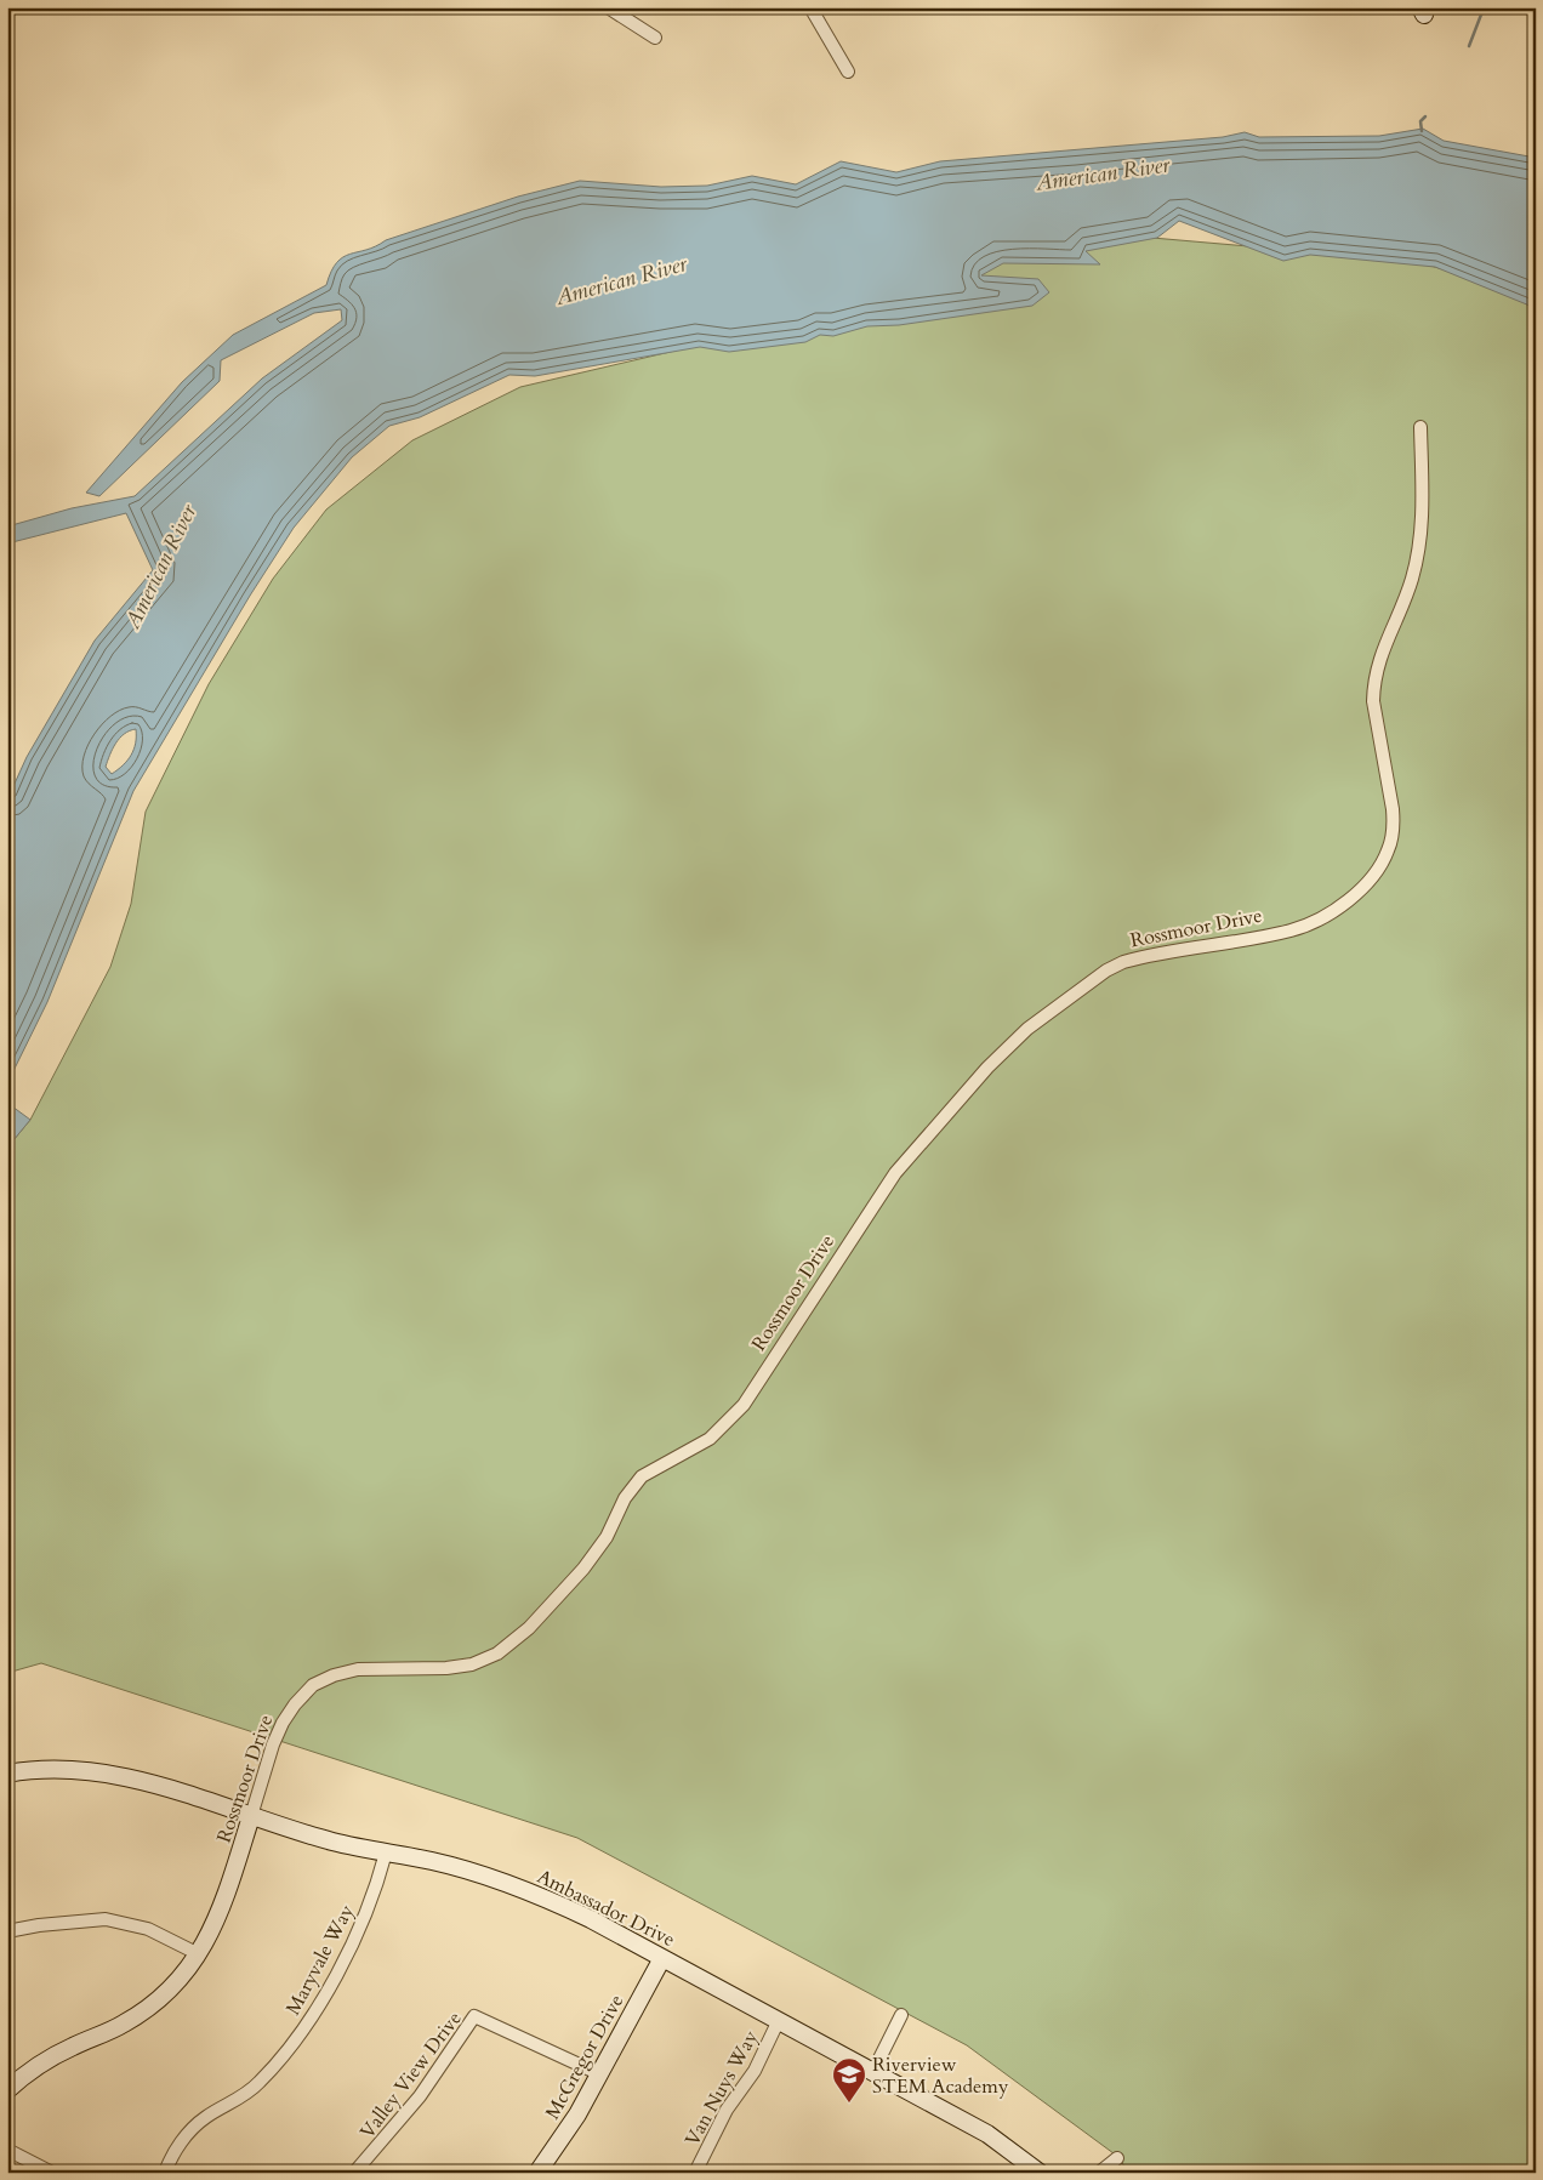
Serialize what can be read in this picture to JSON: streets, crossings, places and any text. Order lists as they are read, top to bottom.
{
  "streets": {
    "street": [
      "Rossmoor Drive",
      "Ambassador Drive",
      "Maryvale Way",
      "McGregor Drive",
      "Valley View Drive",
      "Van Nuys Way"
    ]
  },
  "crossings": [
    ["Rossmoor Drive", "Ambassador Drive"],
    ["Ambassador Drive", "Maryvale Way"],
    ["Ambassador Drive", "McGregor Drive"],
    ["Ambassador Drive", "Van Nuys Way"],
    ["McGregor Drive", "Valley View Drive"]
  ],
  "water": ["American River"],
  "places": {
    "school or university": ["Riverview STEM Academy"]
  }
}
